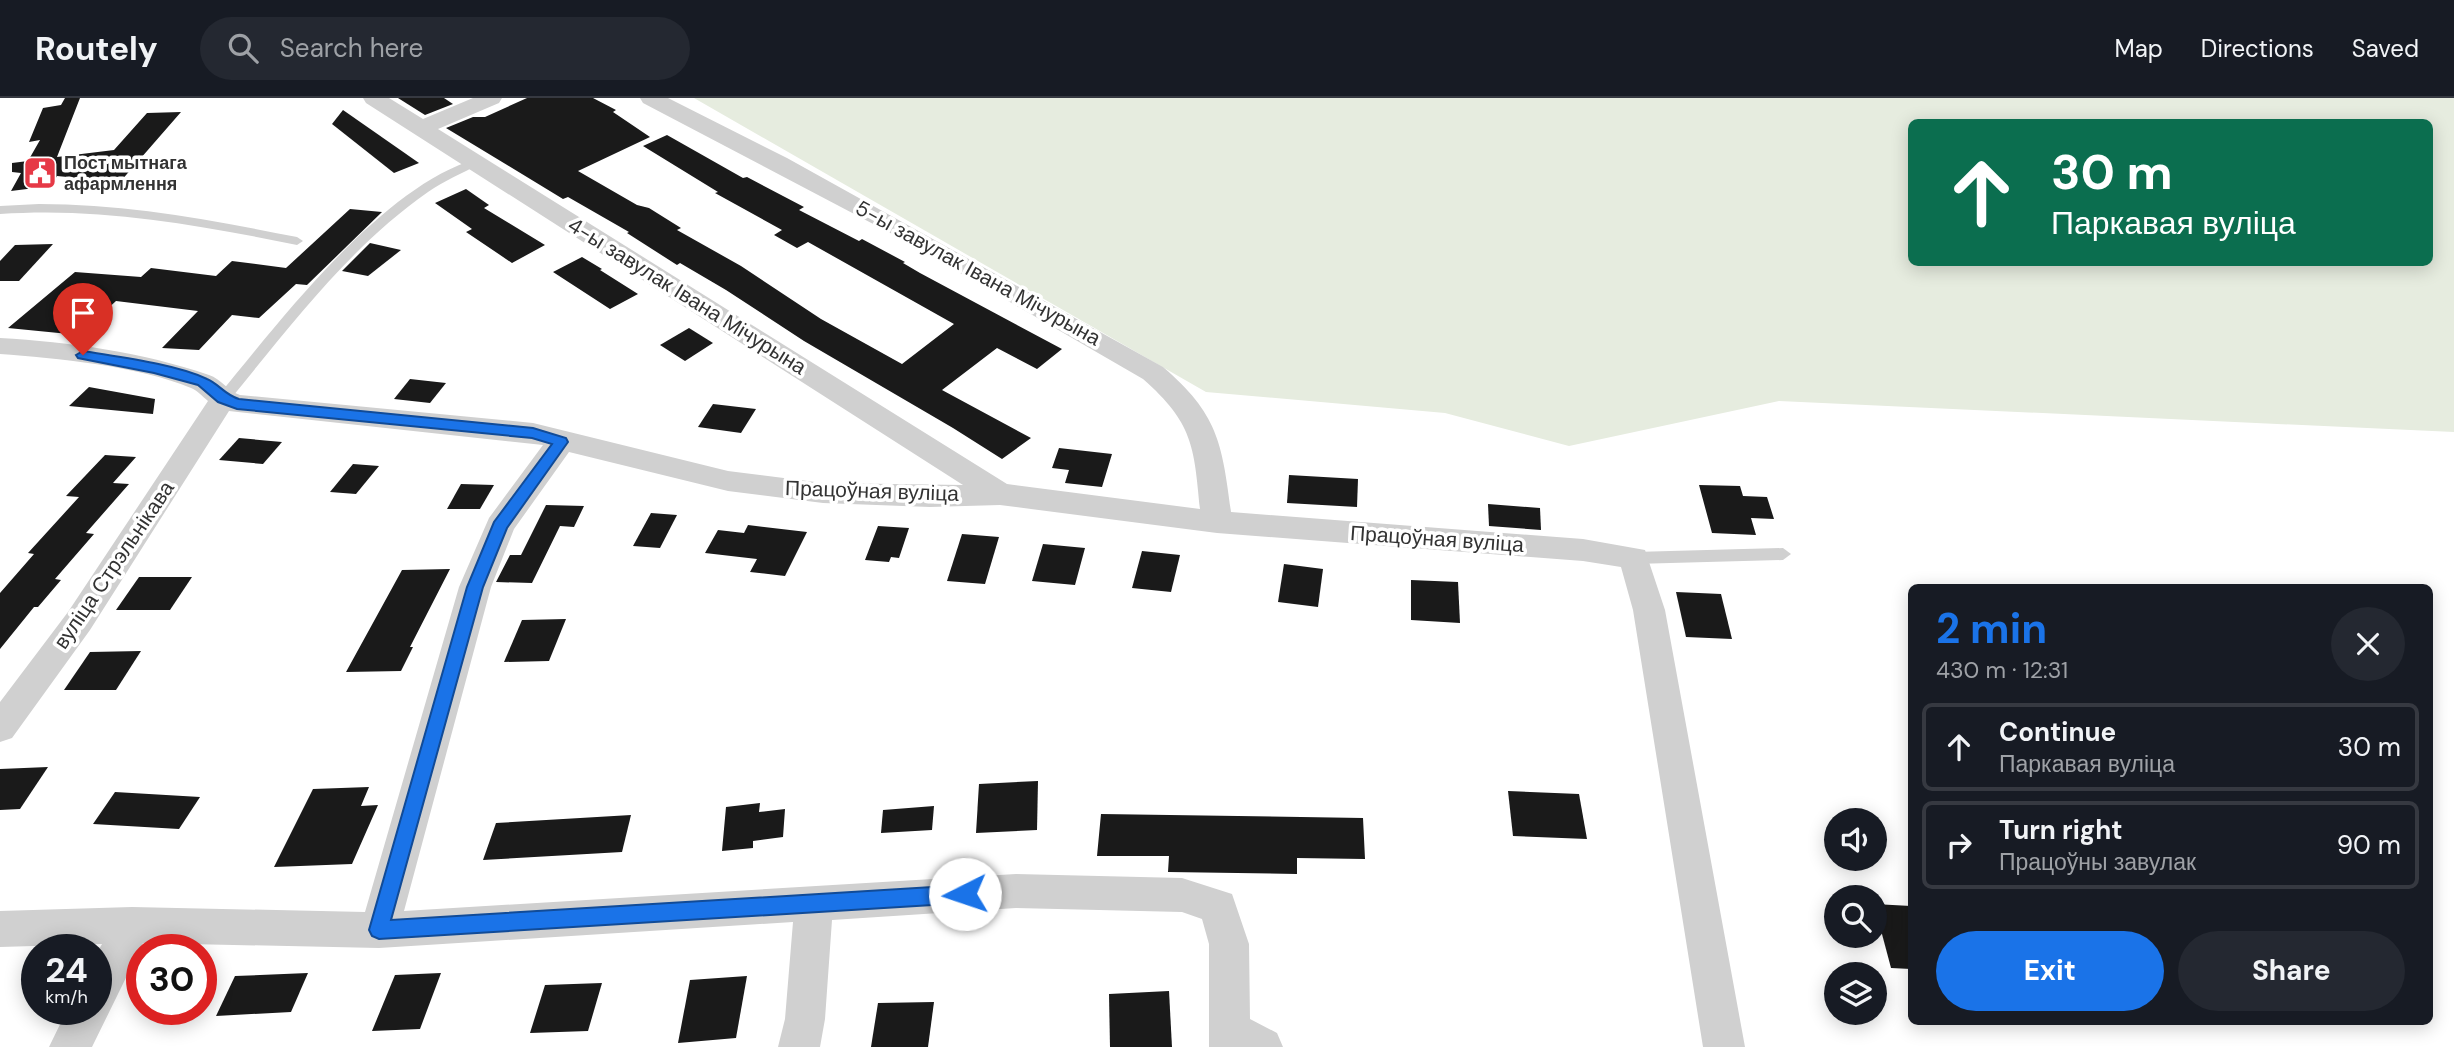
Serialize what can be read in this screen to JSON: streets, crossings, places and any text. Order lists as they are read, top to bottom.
{
  "streets": {
    "street": [
      "5-ы завулак Івана Мічурына",
      "4-ы завулак Івана Мічурына",
      "Працоўная вуліца",
      "вуліца Стрэльнікава"
    ]
  },
  "crossings": [
    ["5-ы завулак Івана Мічурына", "Працоўная вуліца"],
    ["4-ы завулак Івана Мічурына", "Працоўная вуліца"],
    ["Працоўная вуліца", "вуліца Стрэльнікава"]
  ],
  "places": {
    "public building": ["Пост мытнага афармлення"]
  },
  "page": {
    "header": "Routely",
    "search": "Search here",
    "nav": ["Map", "Directions", "Saved"],
    "turn": ["30 m", "Паркавая вуліца"],
    "heading": ["2 min", "430 m · 12:31"],
    "list": [
      {
        "name": "Continue",
        "note": "Паркавая вуліца",
        "value": "30 m"
      },
      {
        "name": "Turn right",
        "note": "Працоўны завулак",
        "value": "90 m"
      }
    ],
    "buttons": ["Exit", "Share"],
    "speed": "24 km/h",
    "limit": "30"
  }
}
